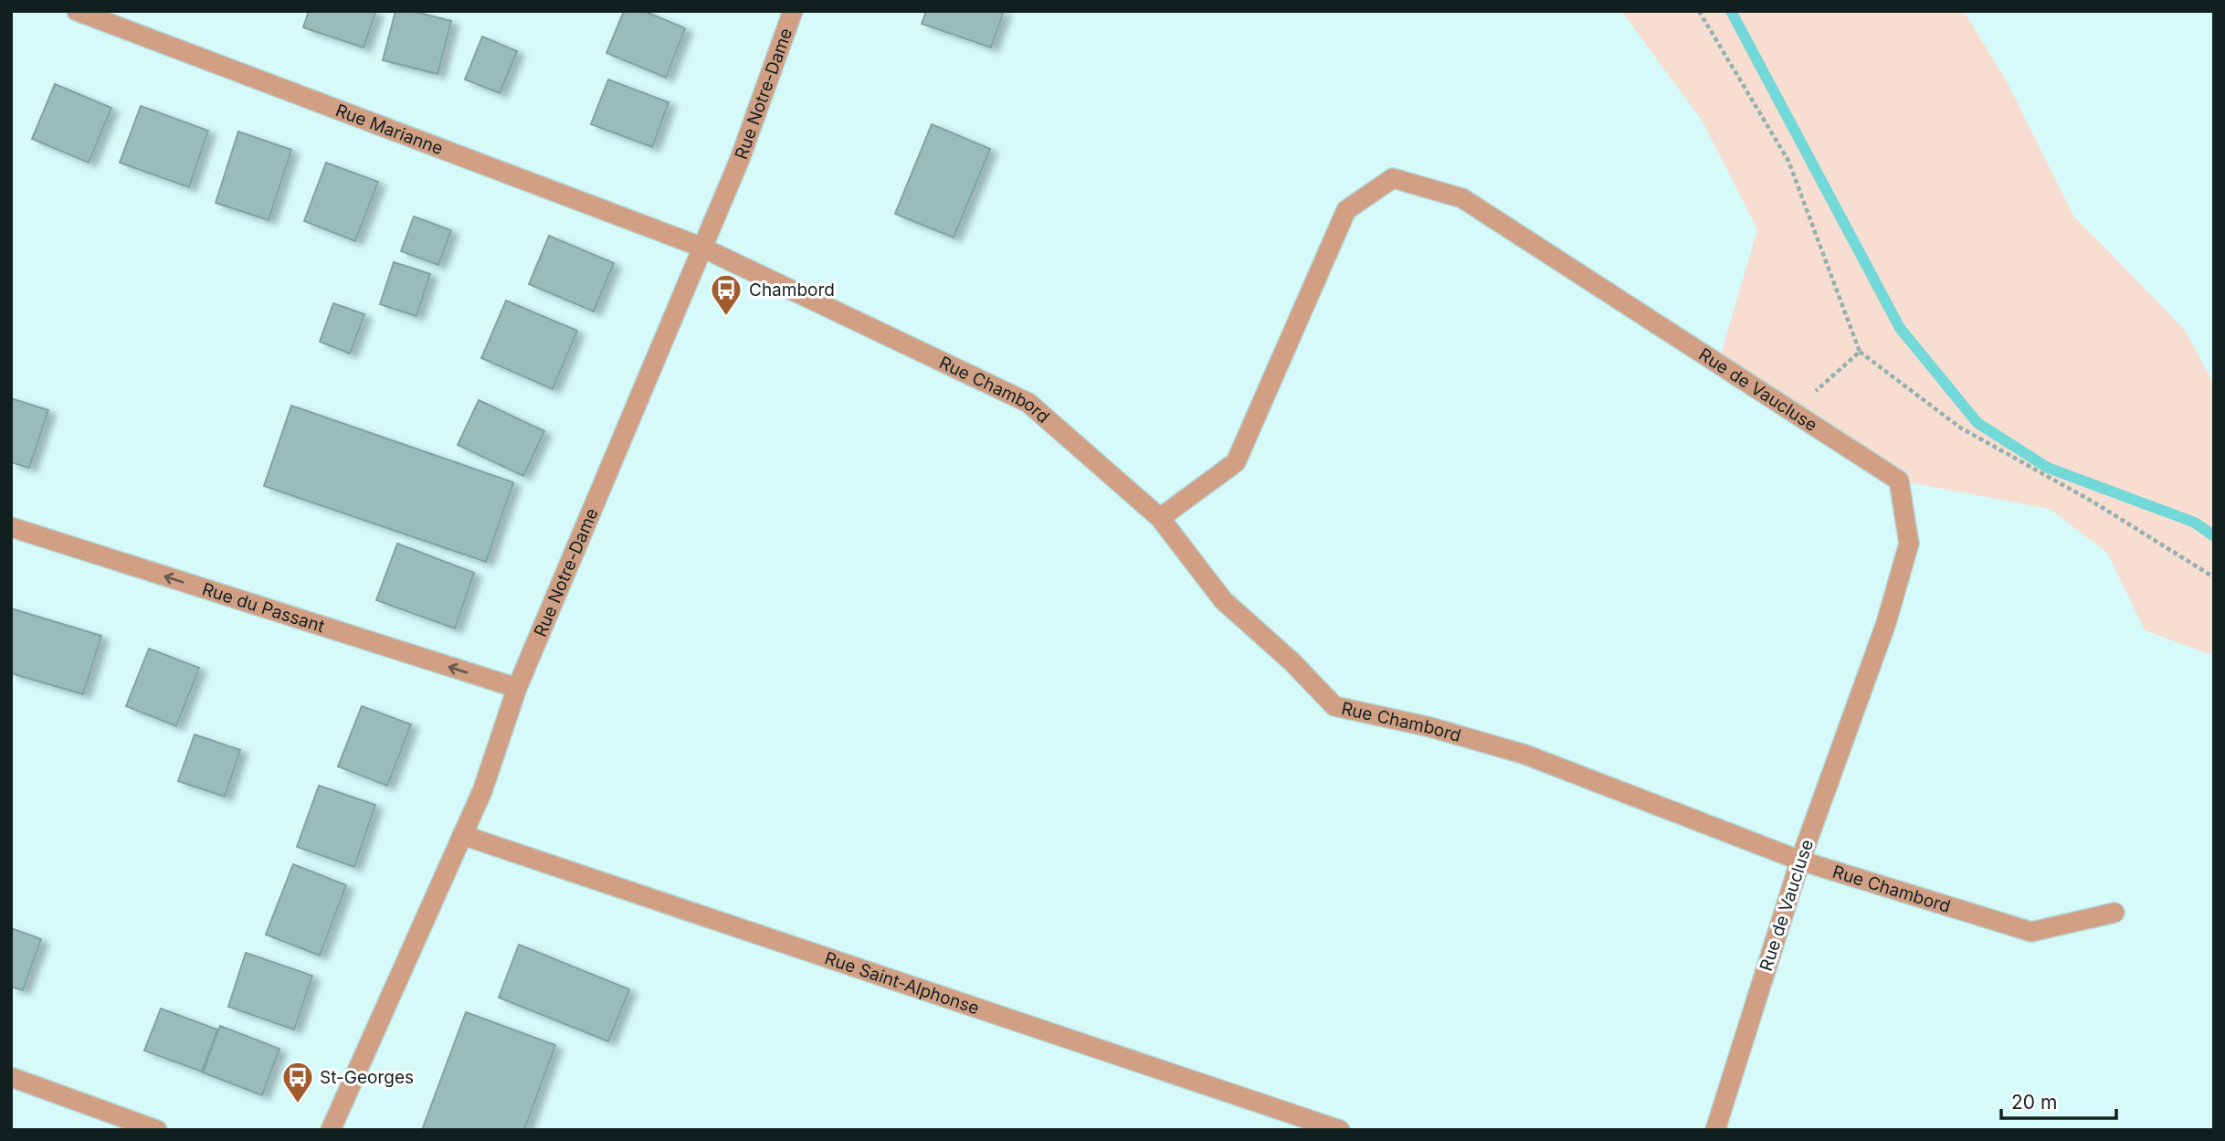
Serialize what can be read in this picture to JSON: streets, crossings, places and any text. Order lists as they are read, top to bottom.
{
  "streets": {
    "street": [
      "Rue Notre-Dame",
      "Rue Marianne",
      "Rue de Vaucluse",
      "Rue Chambord",
      "Rue du Passant",
      "Rue Saint-Alphonse"
    ]
  },
  "crossings": [
    ["Rue Notre-Dame", "Rue Marianne"],
    ["Rue Notre-Dame", "Rue Chambord"],
    ["Rue Notre-Dame", "Rue du Passant"],
    ["Rue Notre-Dame", "Rue Saint-Alphonse"],
    ["Rue Marianne", "Rue Chambord"],
    ["Rue de Vaucluse", "Rue Chambord"]
  ],
  "one_way": ["Rue du Passant"],
  "places": {
    "bus stop": ["Chambord", "St-Georges"]
  },
  "scale_bar": "20 m"
}
